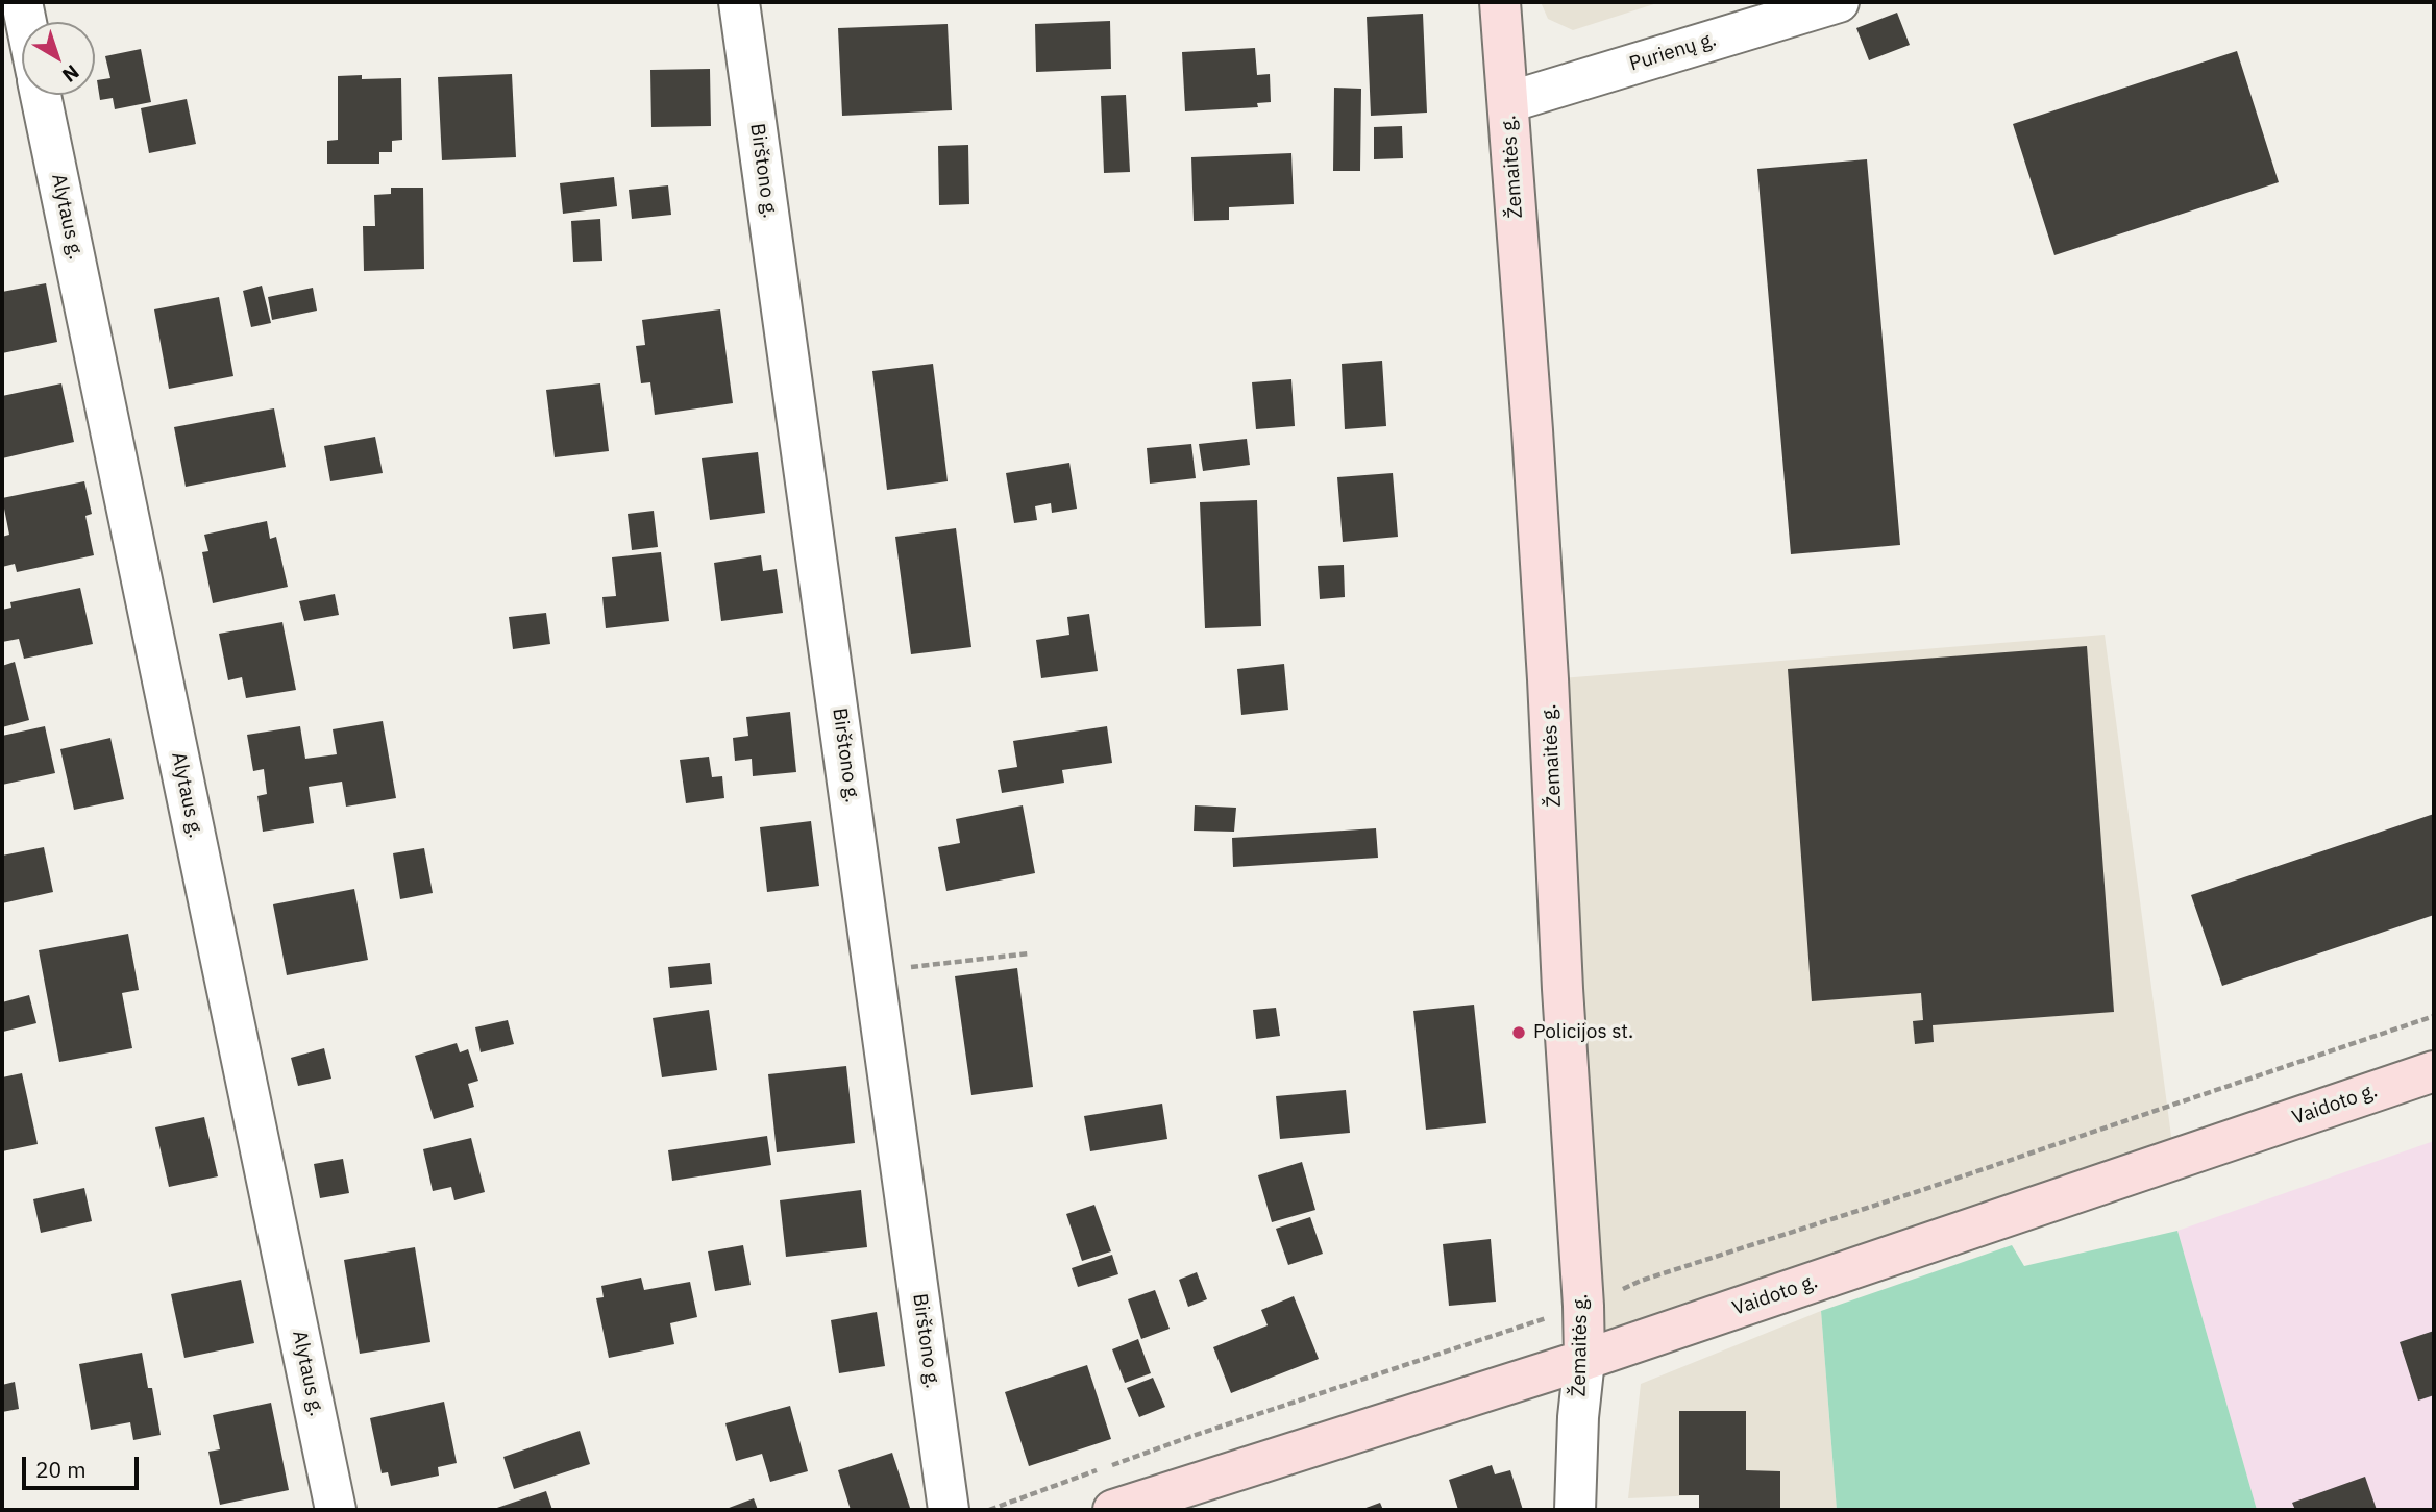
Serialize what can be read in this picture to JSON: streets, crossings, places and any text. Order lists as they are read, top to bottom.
{
  "streets": {
    "main road": ["Žemaitės g.", "Vaidoto g."],
    "street": ["Purienų g.", "Birštono g.", "Alytaus g."]
  },
  "crossings": [
    ["Purienų g.", "Žemaitės g."],
    ["Žemaitės g.", "Vaidoto g."]
  ],
  "places": ["Policijos st."],
  "scale_bar": "20 m",
  "north": "bottom right"
}
